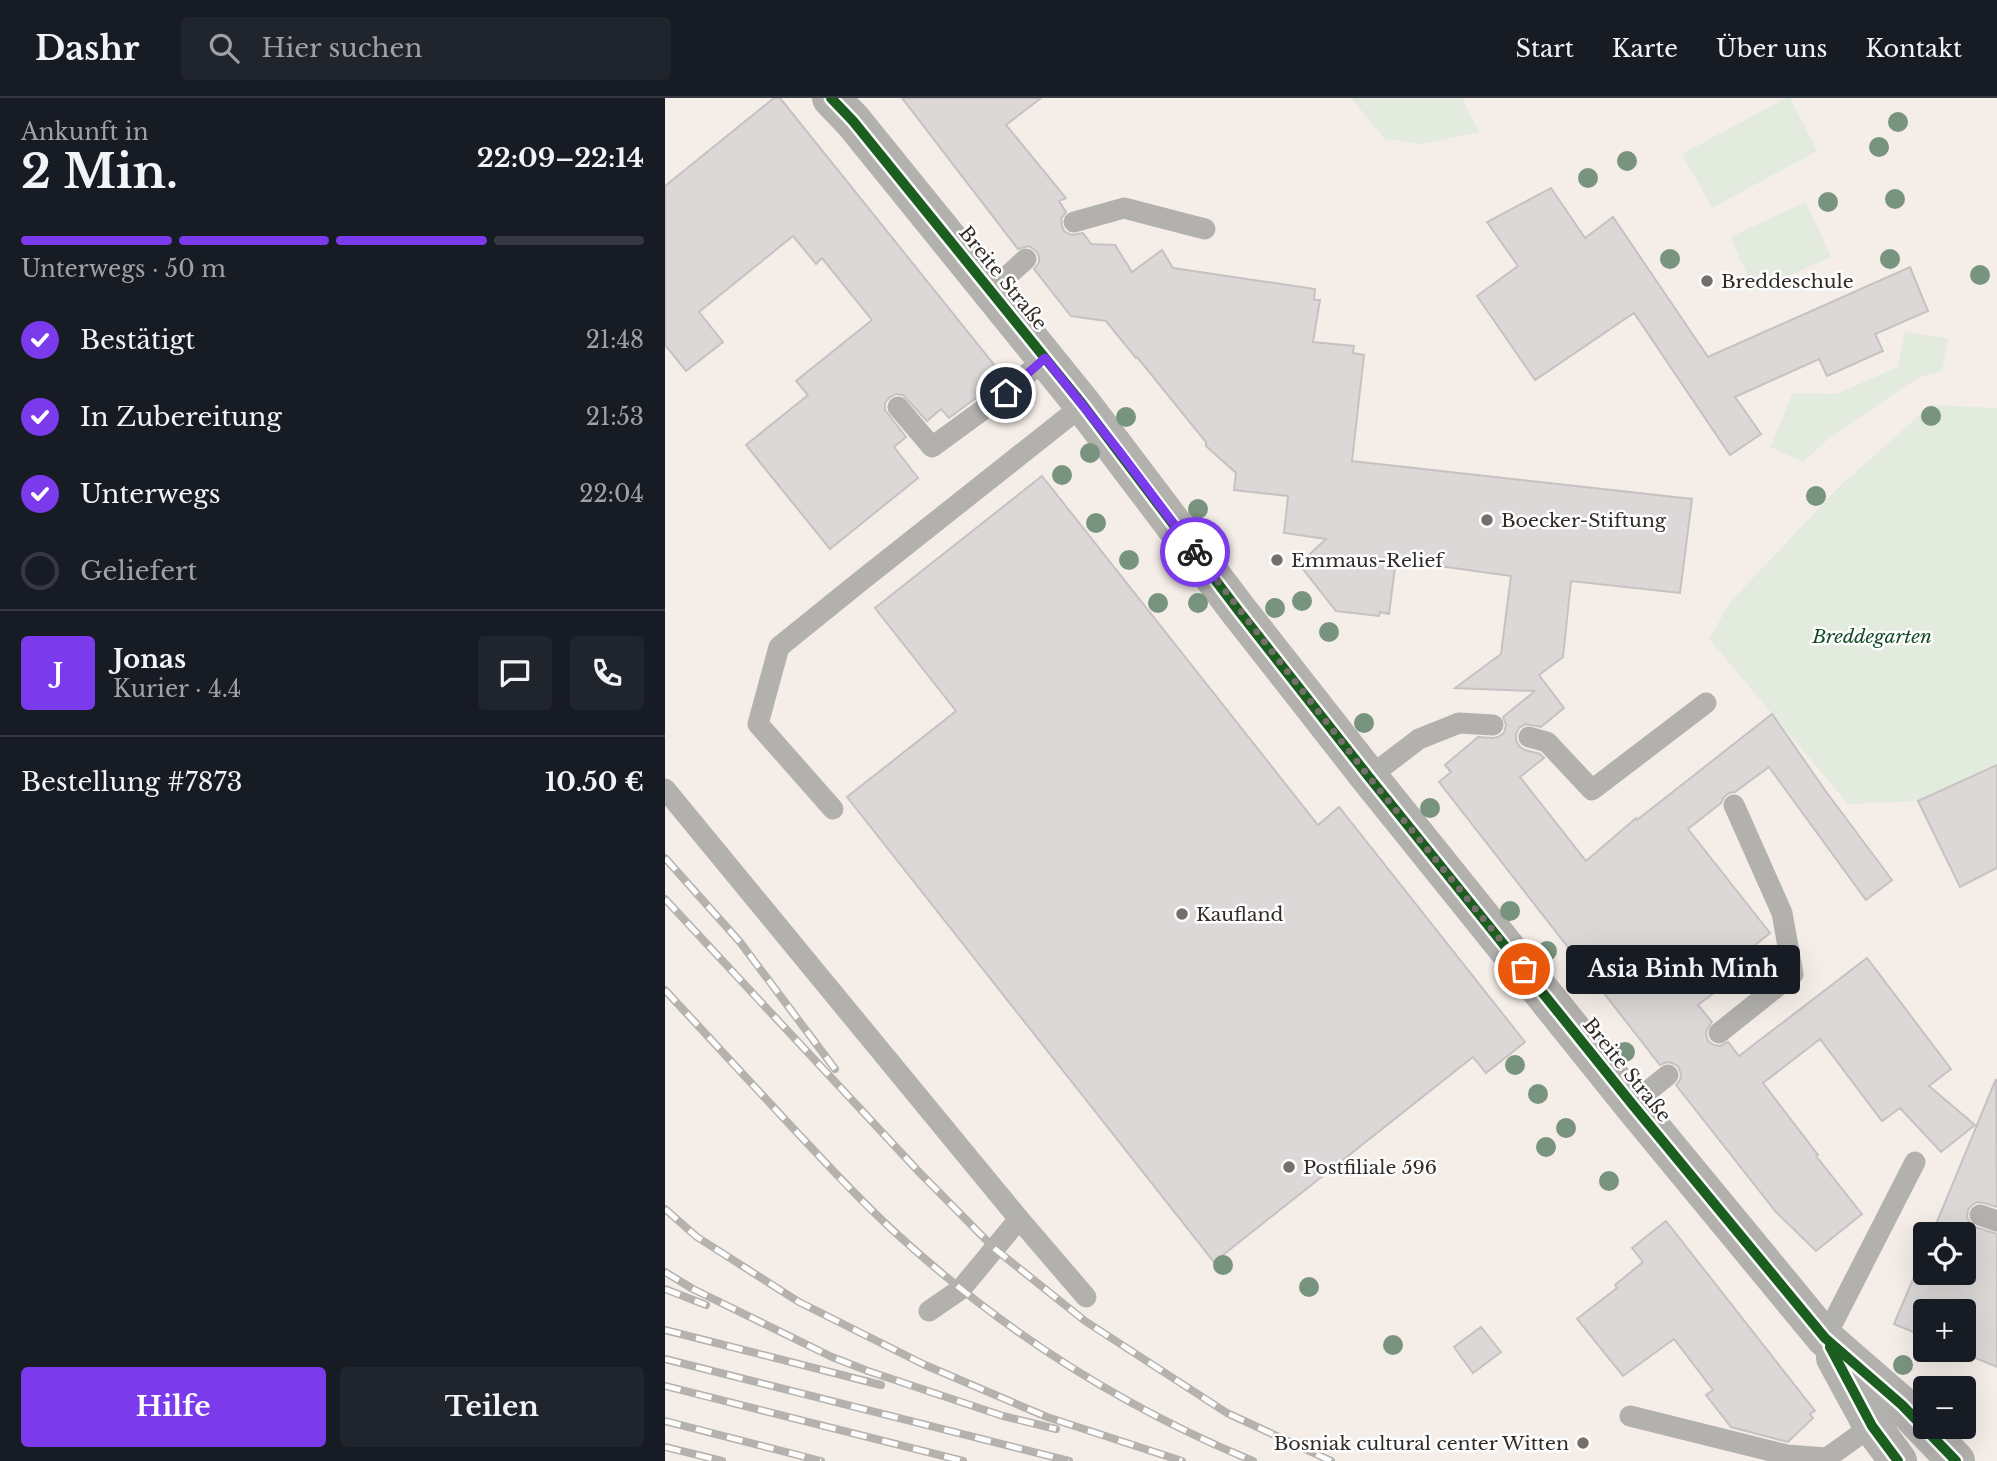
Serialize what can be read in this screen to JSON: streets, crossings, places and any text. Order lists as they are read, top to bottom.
{
  "streets": {
    "street": ["Breite Straße"]
  },
  "parks": ["Breddegarten"],
  "places": [
    "Breddeschule",
    "Boecker-Stiftung",
    "Emmaus-Relief",
    "Kaufland",
    "Asia Binh Minh",
    "Postfiliale 596",
    "Bosniak cultural center Witten"
  ],
  "page": {
    "header": "Dashr",
    "search": "Hier suchen",
    "nav": [
      "Start",
      "Karte",
      "Über uns",
      "Kontakt"
    ],
    "heading": ["2 Min.", "Ankunft in", "22:09–22:14"],
    "panel": [
      "Jonas",
      "Kurier · 4.4",
      "Bestellung #7873",
      "10.50 €"
    ],
    "bar": "Unterwegs · 50 m",
    "list": [
      ["Bestätigt", "21:48"],
      ["In Zubereitung", "21:53"],
      ["Unterwegs", "22:04"],
      "Geliefert"
    ],
    "round": "J",
    "bubble": "Asia Binh Minh",
    "map_buttons": ["+", "−"],
    "buttons": ["Hilfe", "Teilen"]
  }
}
